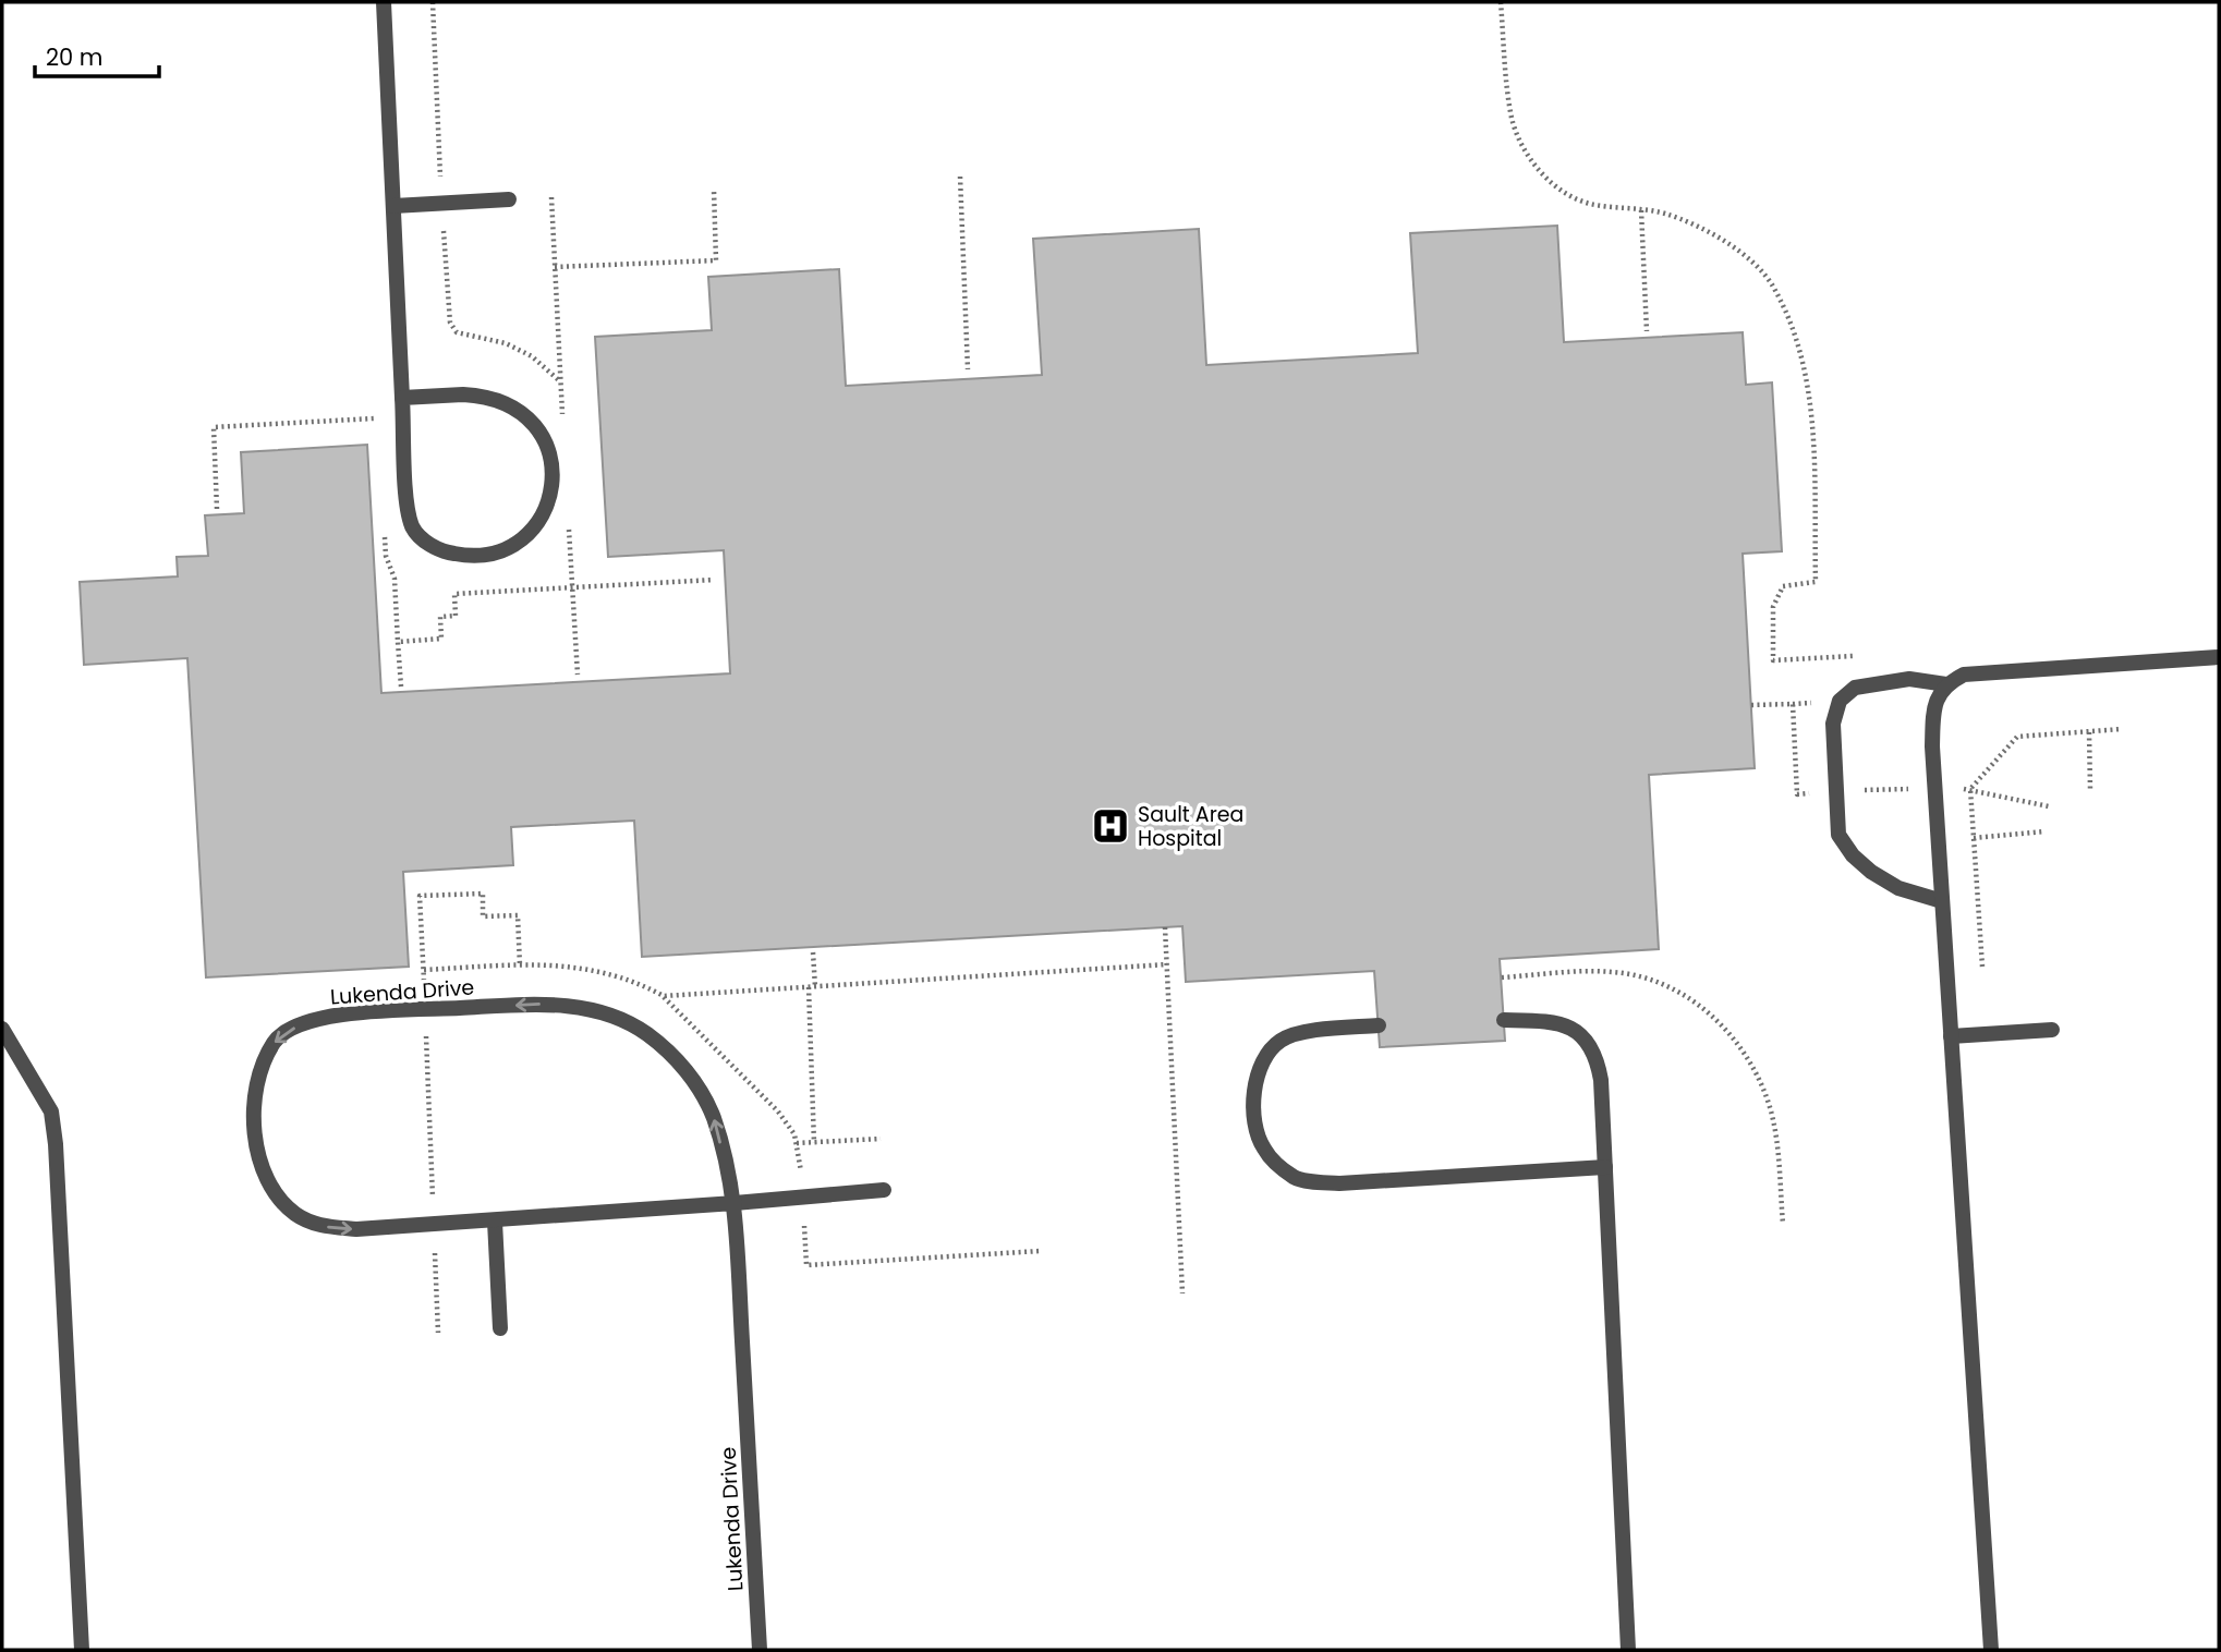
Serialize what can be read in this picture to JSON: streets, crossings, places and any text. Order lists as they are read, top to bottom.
{
  "streets": {
    "street": ["Lukenda Drive"]
  },
  "places": {
    "hospital": ["Sault Area Hospital"]
  },
  "scale_bar": "20 m"
}
